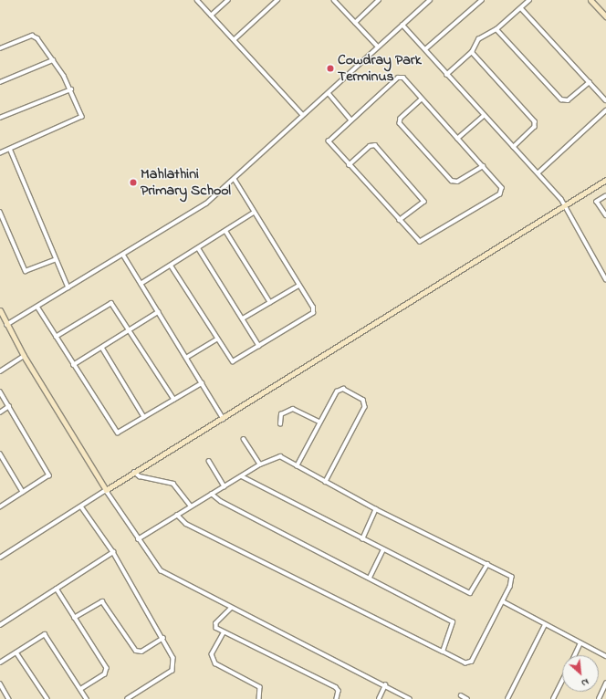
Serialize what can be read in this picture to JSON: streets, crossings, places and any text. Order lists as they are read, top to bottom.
{
  "places": ["Cowdray Park Terminus", "Mahlathini Primary School"],
  "north": "bottom right"
}
